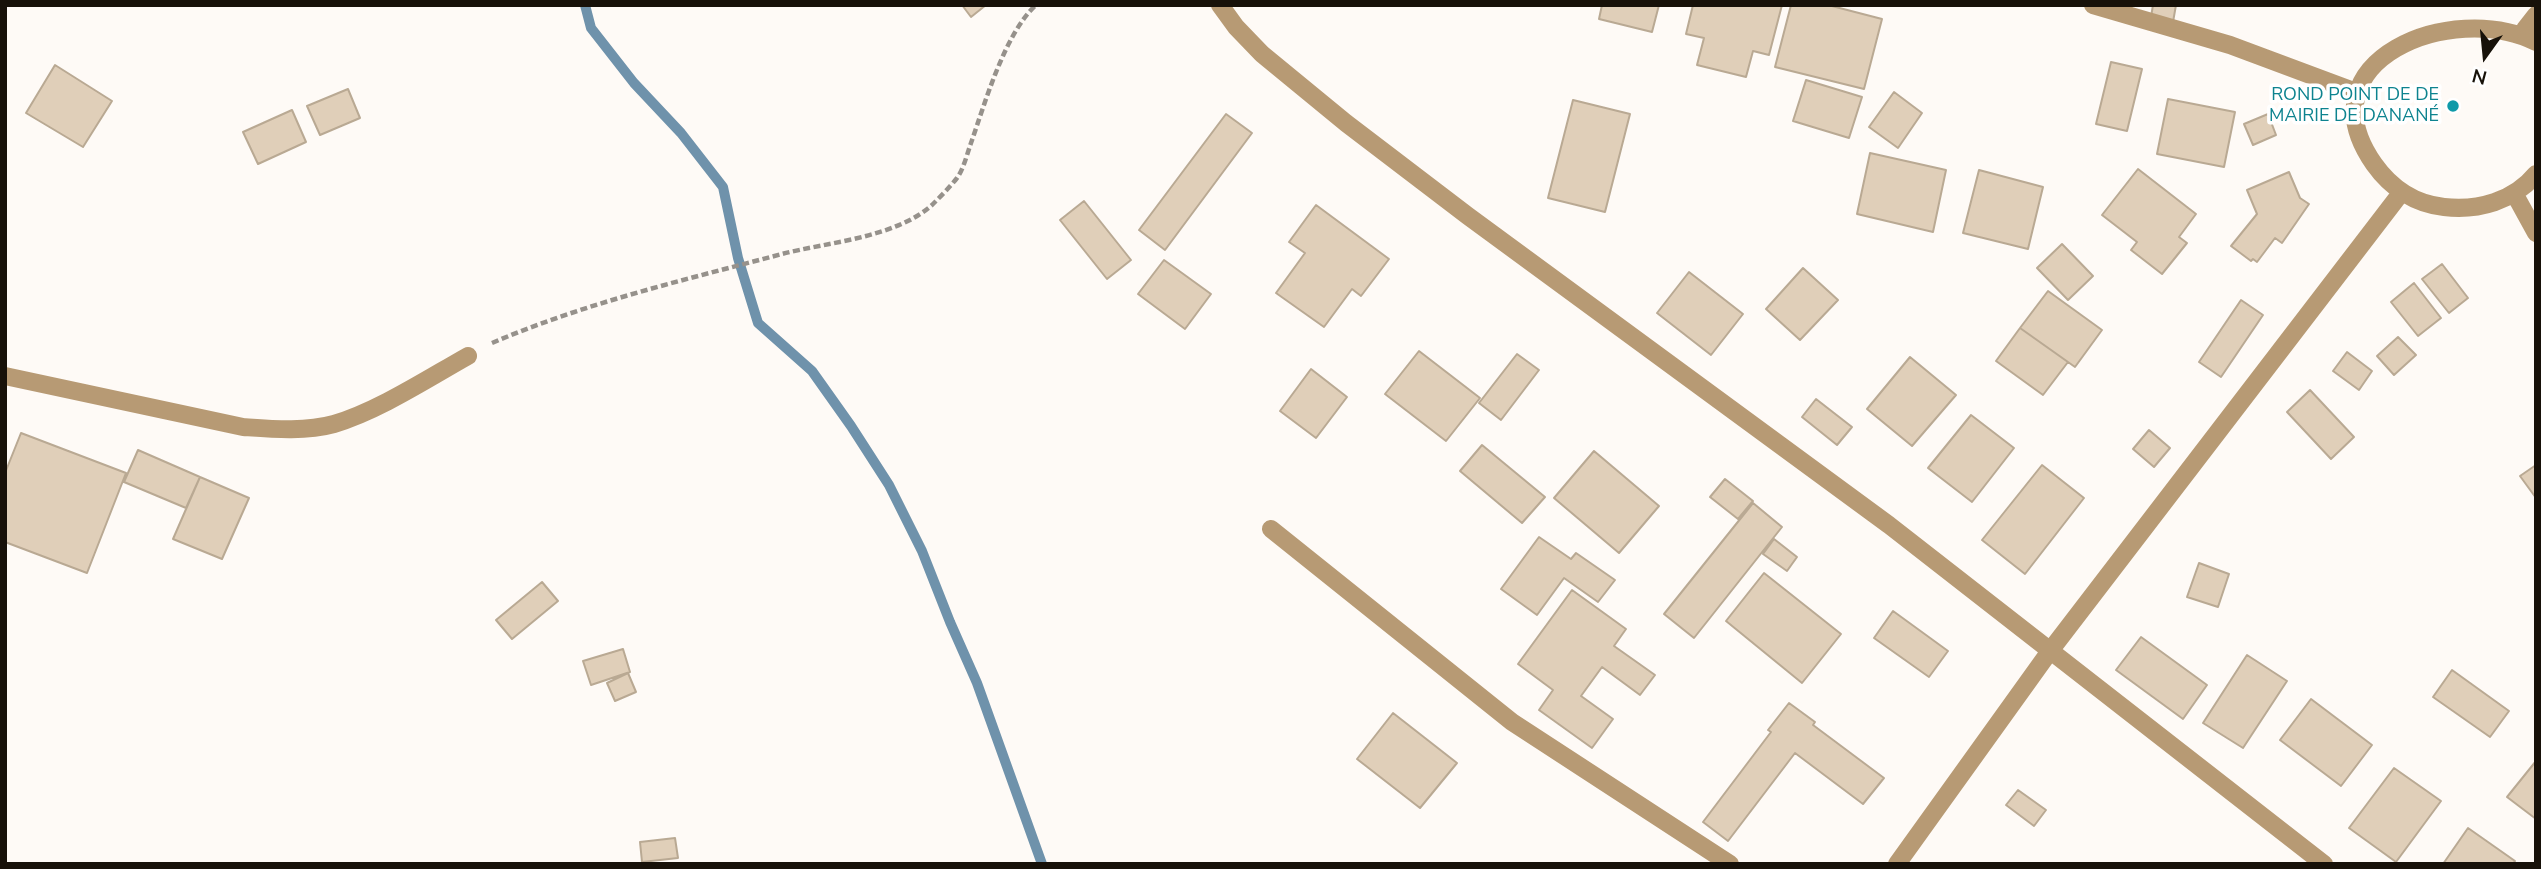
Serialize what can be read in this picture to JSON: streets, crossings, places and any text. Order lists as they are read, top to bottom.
{
  "places": ["ROND POINT DE DE MAIRIE DE DANANÉ"],
  "north": "bottom"
}
